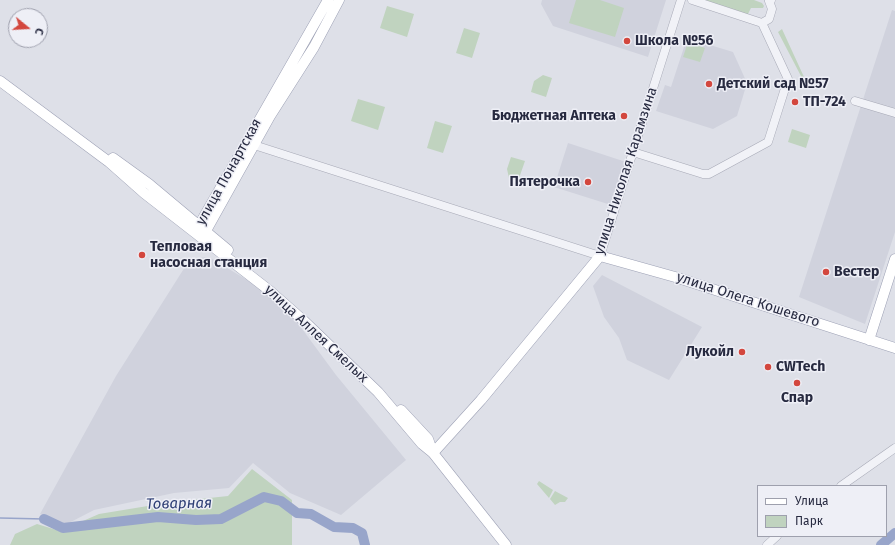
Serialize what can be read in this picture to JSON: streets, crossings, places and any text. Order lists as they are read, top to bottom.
{
  "streets": {
    "main road": [
      "улица Николая Карамзина",
      "улица Понартская",
      "улица Олега Кошевого",
      "улица Аллея Смелых"
    ]
  },
  "crossings": [
    ["улица Николая Карамзина", "улица Олега Кошевого"],
    ["улица Николая Карамзина", "улица Аллея Смелых"],
    ["улица Понартская", "улица Аллея Смелых"]
  ],
  "water": ["Товарная"],
  "places": [
    "Школа №56",
    "Детский сад №57",
    "ТП-724",
    "Бюджетная Аптека",
    "Пятерочка",
    "Тепловая насосная станция",
    "Вестер",
    "Лукойл",
    "CWTech",
    "Спар"
  ],
  "legend": ["Улица", "Парк"],
  "north": "right"
}
